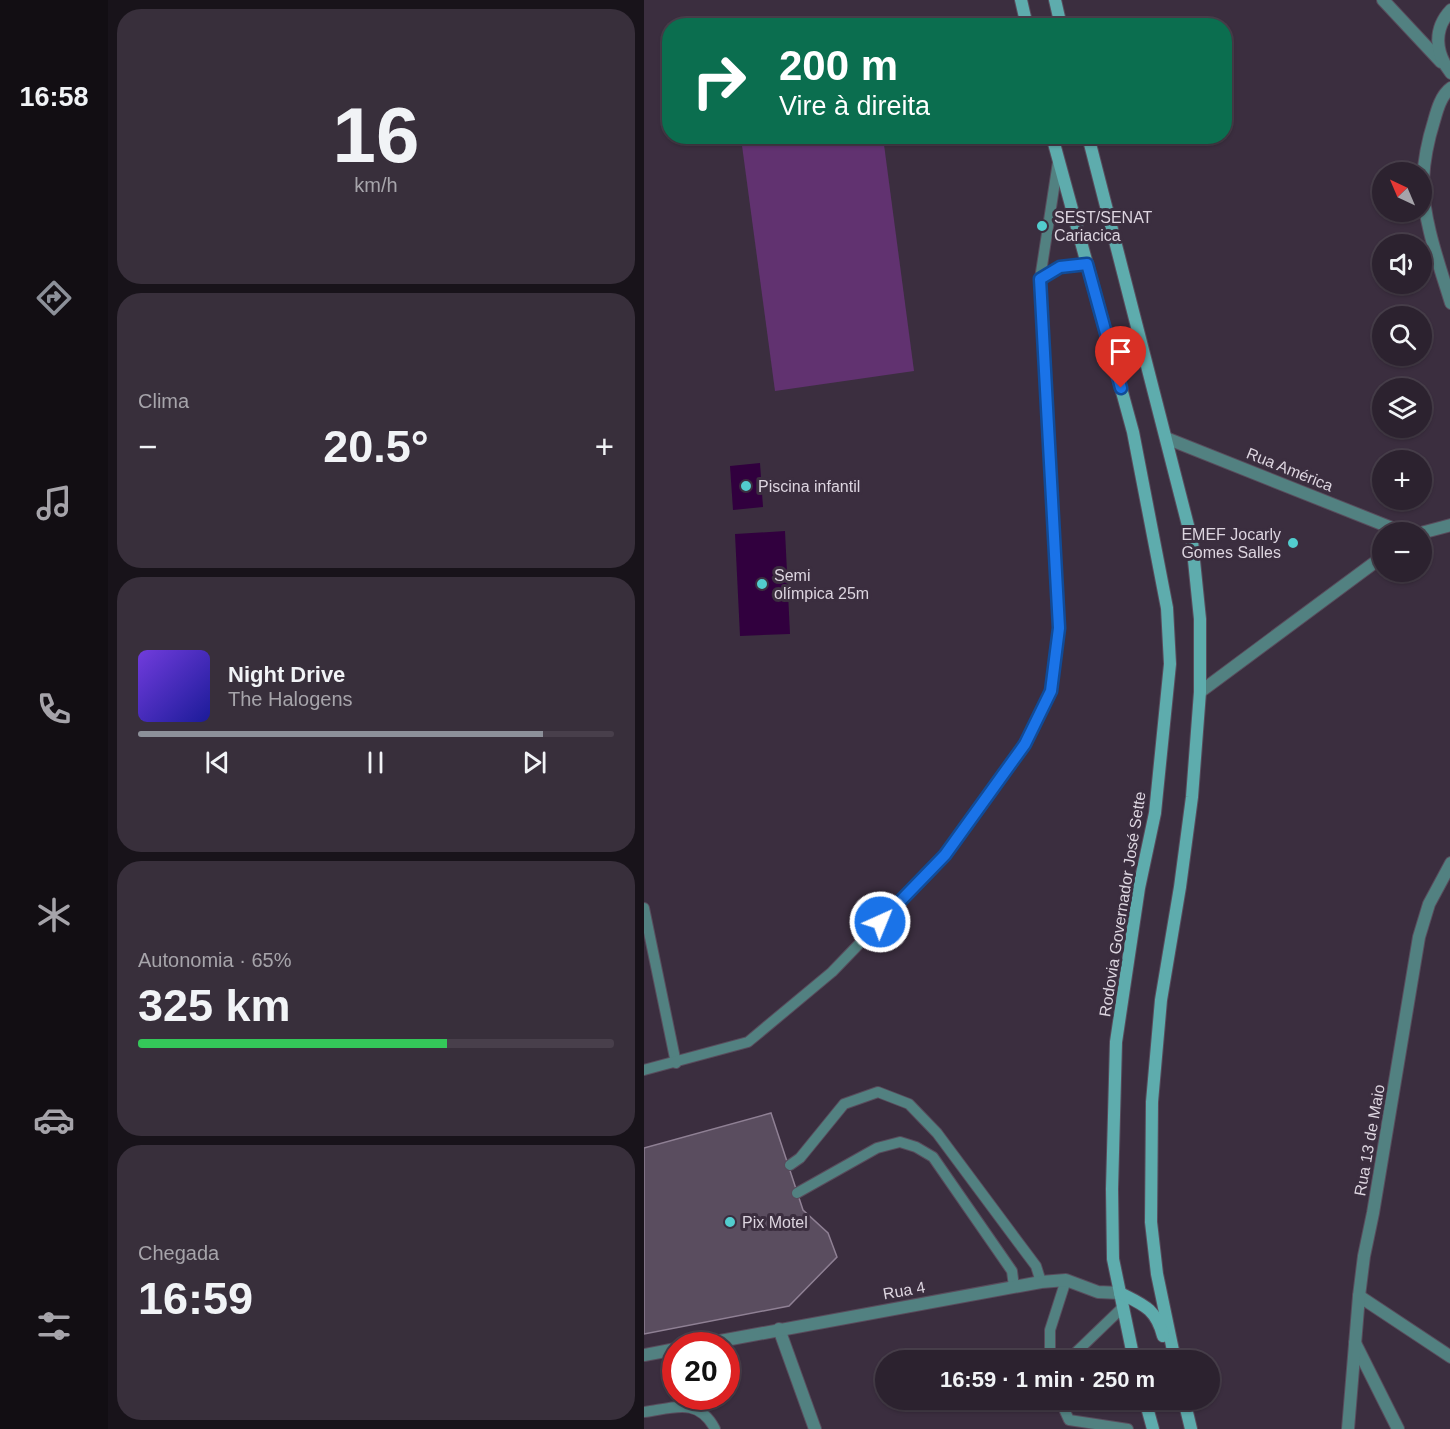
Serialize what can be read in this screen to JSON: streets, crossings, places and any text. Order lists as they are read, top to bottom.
{
  "streets": {
    "main road": ["Rodovia Governador José Sette"],
    "street": ["Rua América", "Rua 13 de Maio", "Rua 4"]
  },
  "crossings": [
    ["Rodovia Governador José Sette", "Rua 4"]
  ],
  "places": [
    "SEST/SENAT Cariacica",
    "Piscina infantil",
    "EMEF Jocarly Gomes Salles",
    "Semi olímpica 25m",
    "Pix Motel"
  ],
  "north": "top left",
  "page": {
    "tabs": "16:58",
    "tile": [
      ["16", "km/h"],
      "Clima",
      ["Autonomia · 65%", "325 km"],
      ["Chegada", "16:59"]
    ],
    "turn": ["200 m", "Vire à direita"],
    "map_buttons": ["+", "−"],
    "heat": ["−", "20.5°", "+"],
    "song": ["Night Drive", "The Halogens"],
    "limit": "20",
    "trip": "16:59 · 1 min · 250 m"
  }
}
